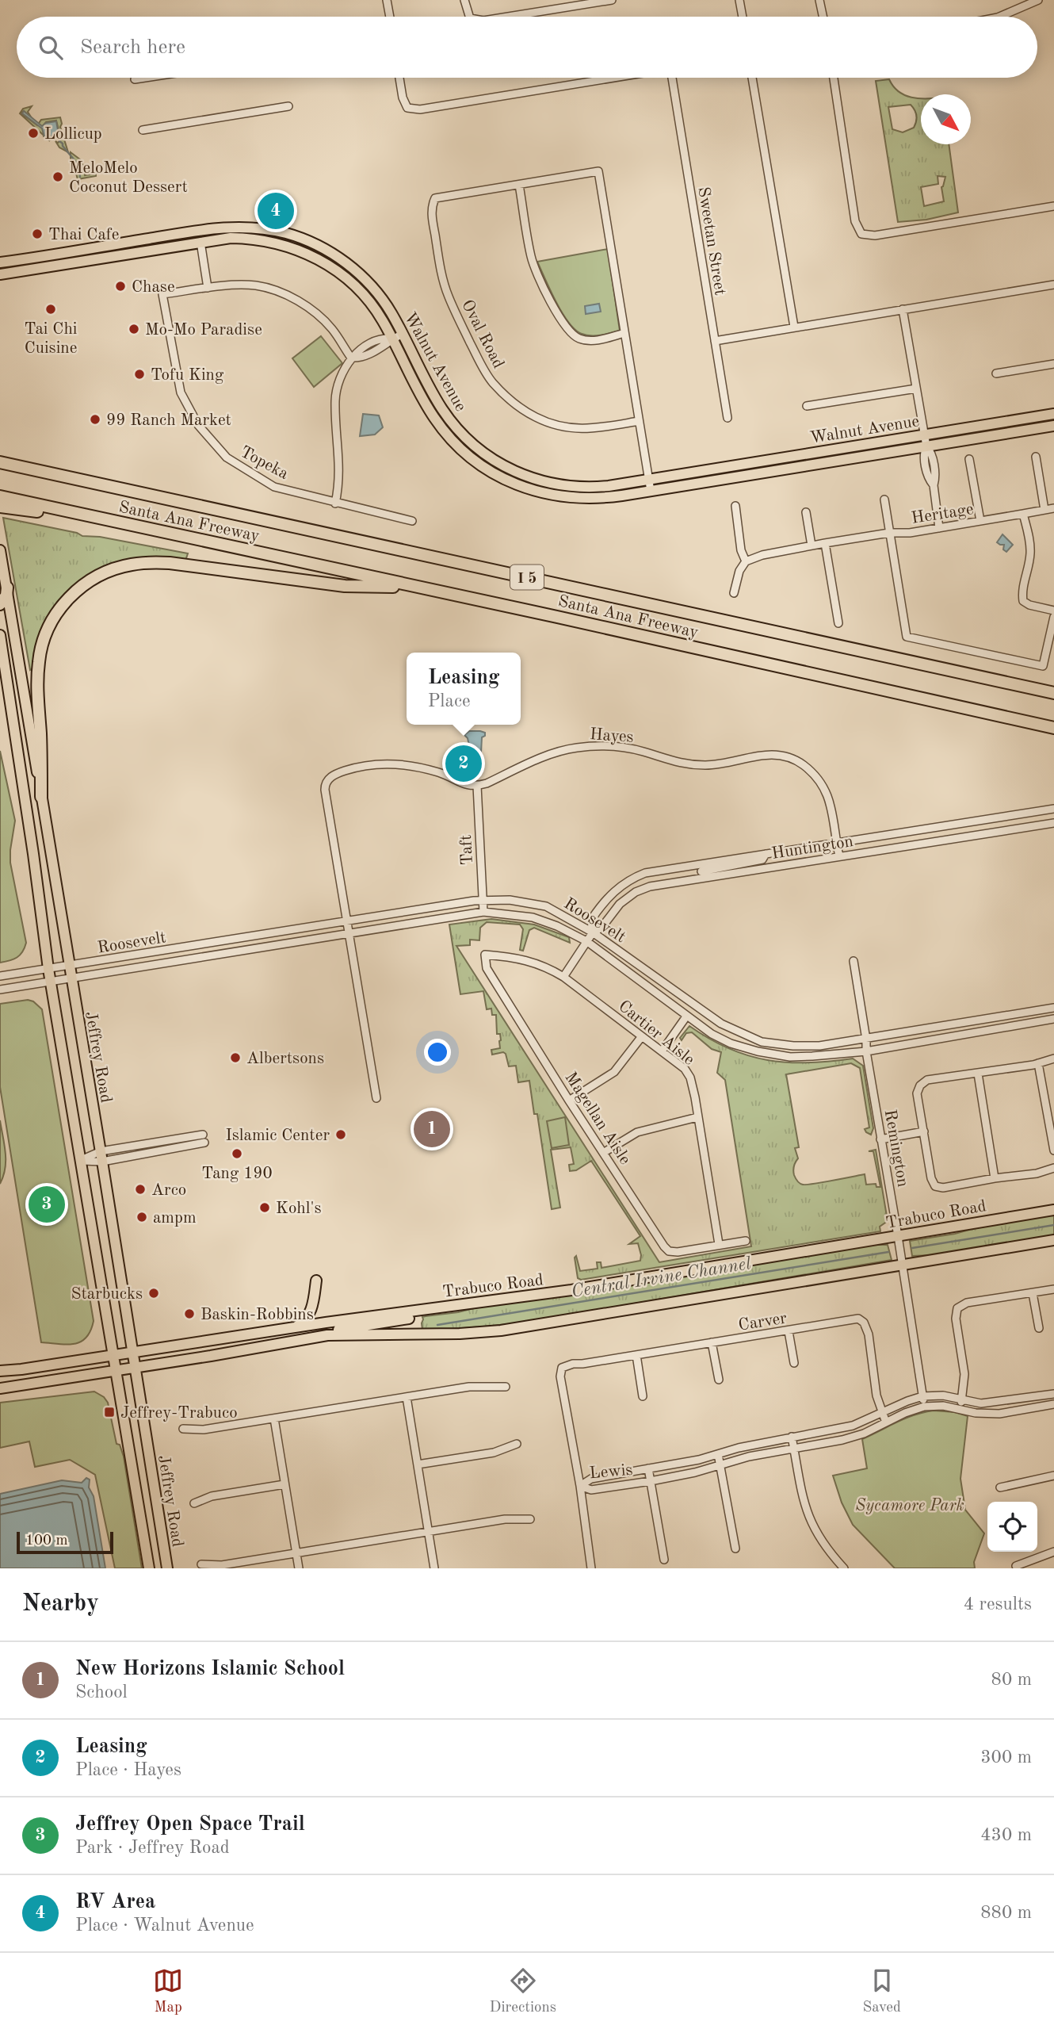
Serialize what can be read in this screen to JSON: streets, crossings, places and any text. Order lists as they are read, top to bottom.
{
  "streets": {
    "highway": ["Santa Ana Freeway", "I 5"],
    "main road": ["Walnut Avenue", "Jeffrey Road", "Trabuco Road"],
    "street": [
      "Sweetan Street",
      "Oval Road",
      "Topeka",
      "Heritage",
      "Hayes",
      "Huntington",
      "Taft",
      "Roosevelt",
      "Cartier Aisle",
      "Magellan Aisle",
      "Remington",
      "Carver",
      "Lewis"
    ]
  },
  "crossings": [
    ["Hayes", "Huntington"],
    ["Hayes", "Taft"],
    ["Huntington", "Roosevelt"],
    ["Huntington", "Cartier Aisle"],
    ["Taft", "Roosevelt"],
    ["Roosevelt", "Jeffrey Road"],
    ["Roosevelt", "Remington"],
    ["Cartier Aisle", "Magellan Aisle"],
    ["Jeffrey Road", "Trabuco Road"],
    ["Remington", "Trabuco Road"],
    ["Remington", "Lewis"],
    ["Carver", "Lewis"]
  ],
  "water": ["Central Irvine Channel"],
  "parks": ["Sycamore Park"],
  "places": {
    "other": [
      "Lollicup",
      "MeloMelo Coconut Dessert",
      "Thai Cafe",
      "Chase",
      "Tai Chi Cuisine",
      "Mo-Mo Paradise",
      "Tofu King",
      "99 Ranch Market",
      "Albertsons",
      "Islamic Center",
      "Tang 190",
      "Arco",
      "Kohl's",
      "ampm",
      "Starbucks",
      "Baskin-Robbins"
    ],
    "transit": ["Jeffrey-Trabuco"]
  },
  "scale_bar": "100 m",
  "north": "bottom right",
  "page": {
    "search": "Search here",
    "pins": [
      "4",
      "2",
      "1",
      "3"
    ],
    "popup": ["Leasing", "Place"],
    "scale": "100 m",
    "heading": ["Nearby", "4 results"],
    "list": [
      {
        "mark": "1",
        "name": "New Horizons Islamic School",
        "note": "School",
        "value": "80 m"
      },
      {
        "mark": "2",
        "name": "Leasing",
        "note": "Place · Hayes",
        "value": "300 m"
      },
      {
        "mark": "3",
        "name": "Jeffrey Open Space Trail",
        "note": "Park · Jeffrey Road",
        "value": "430 m"
      },
      {
        "mark": "4",
        "name": "RV Area",
        "note": "Place · Walnut Avenue",
        "value": "880 m"
      }
    ],
    "nav": ["Map", "Directions", "Saved"]
  }
}
